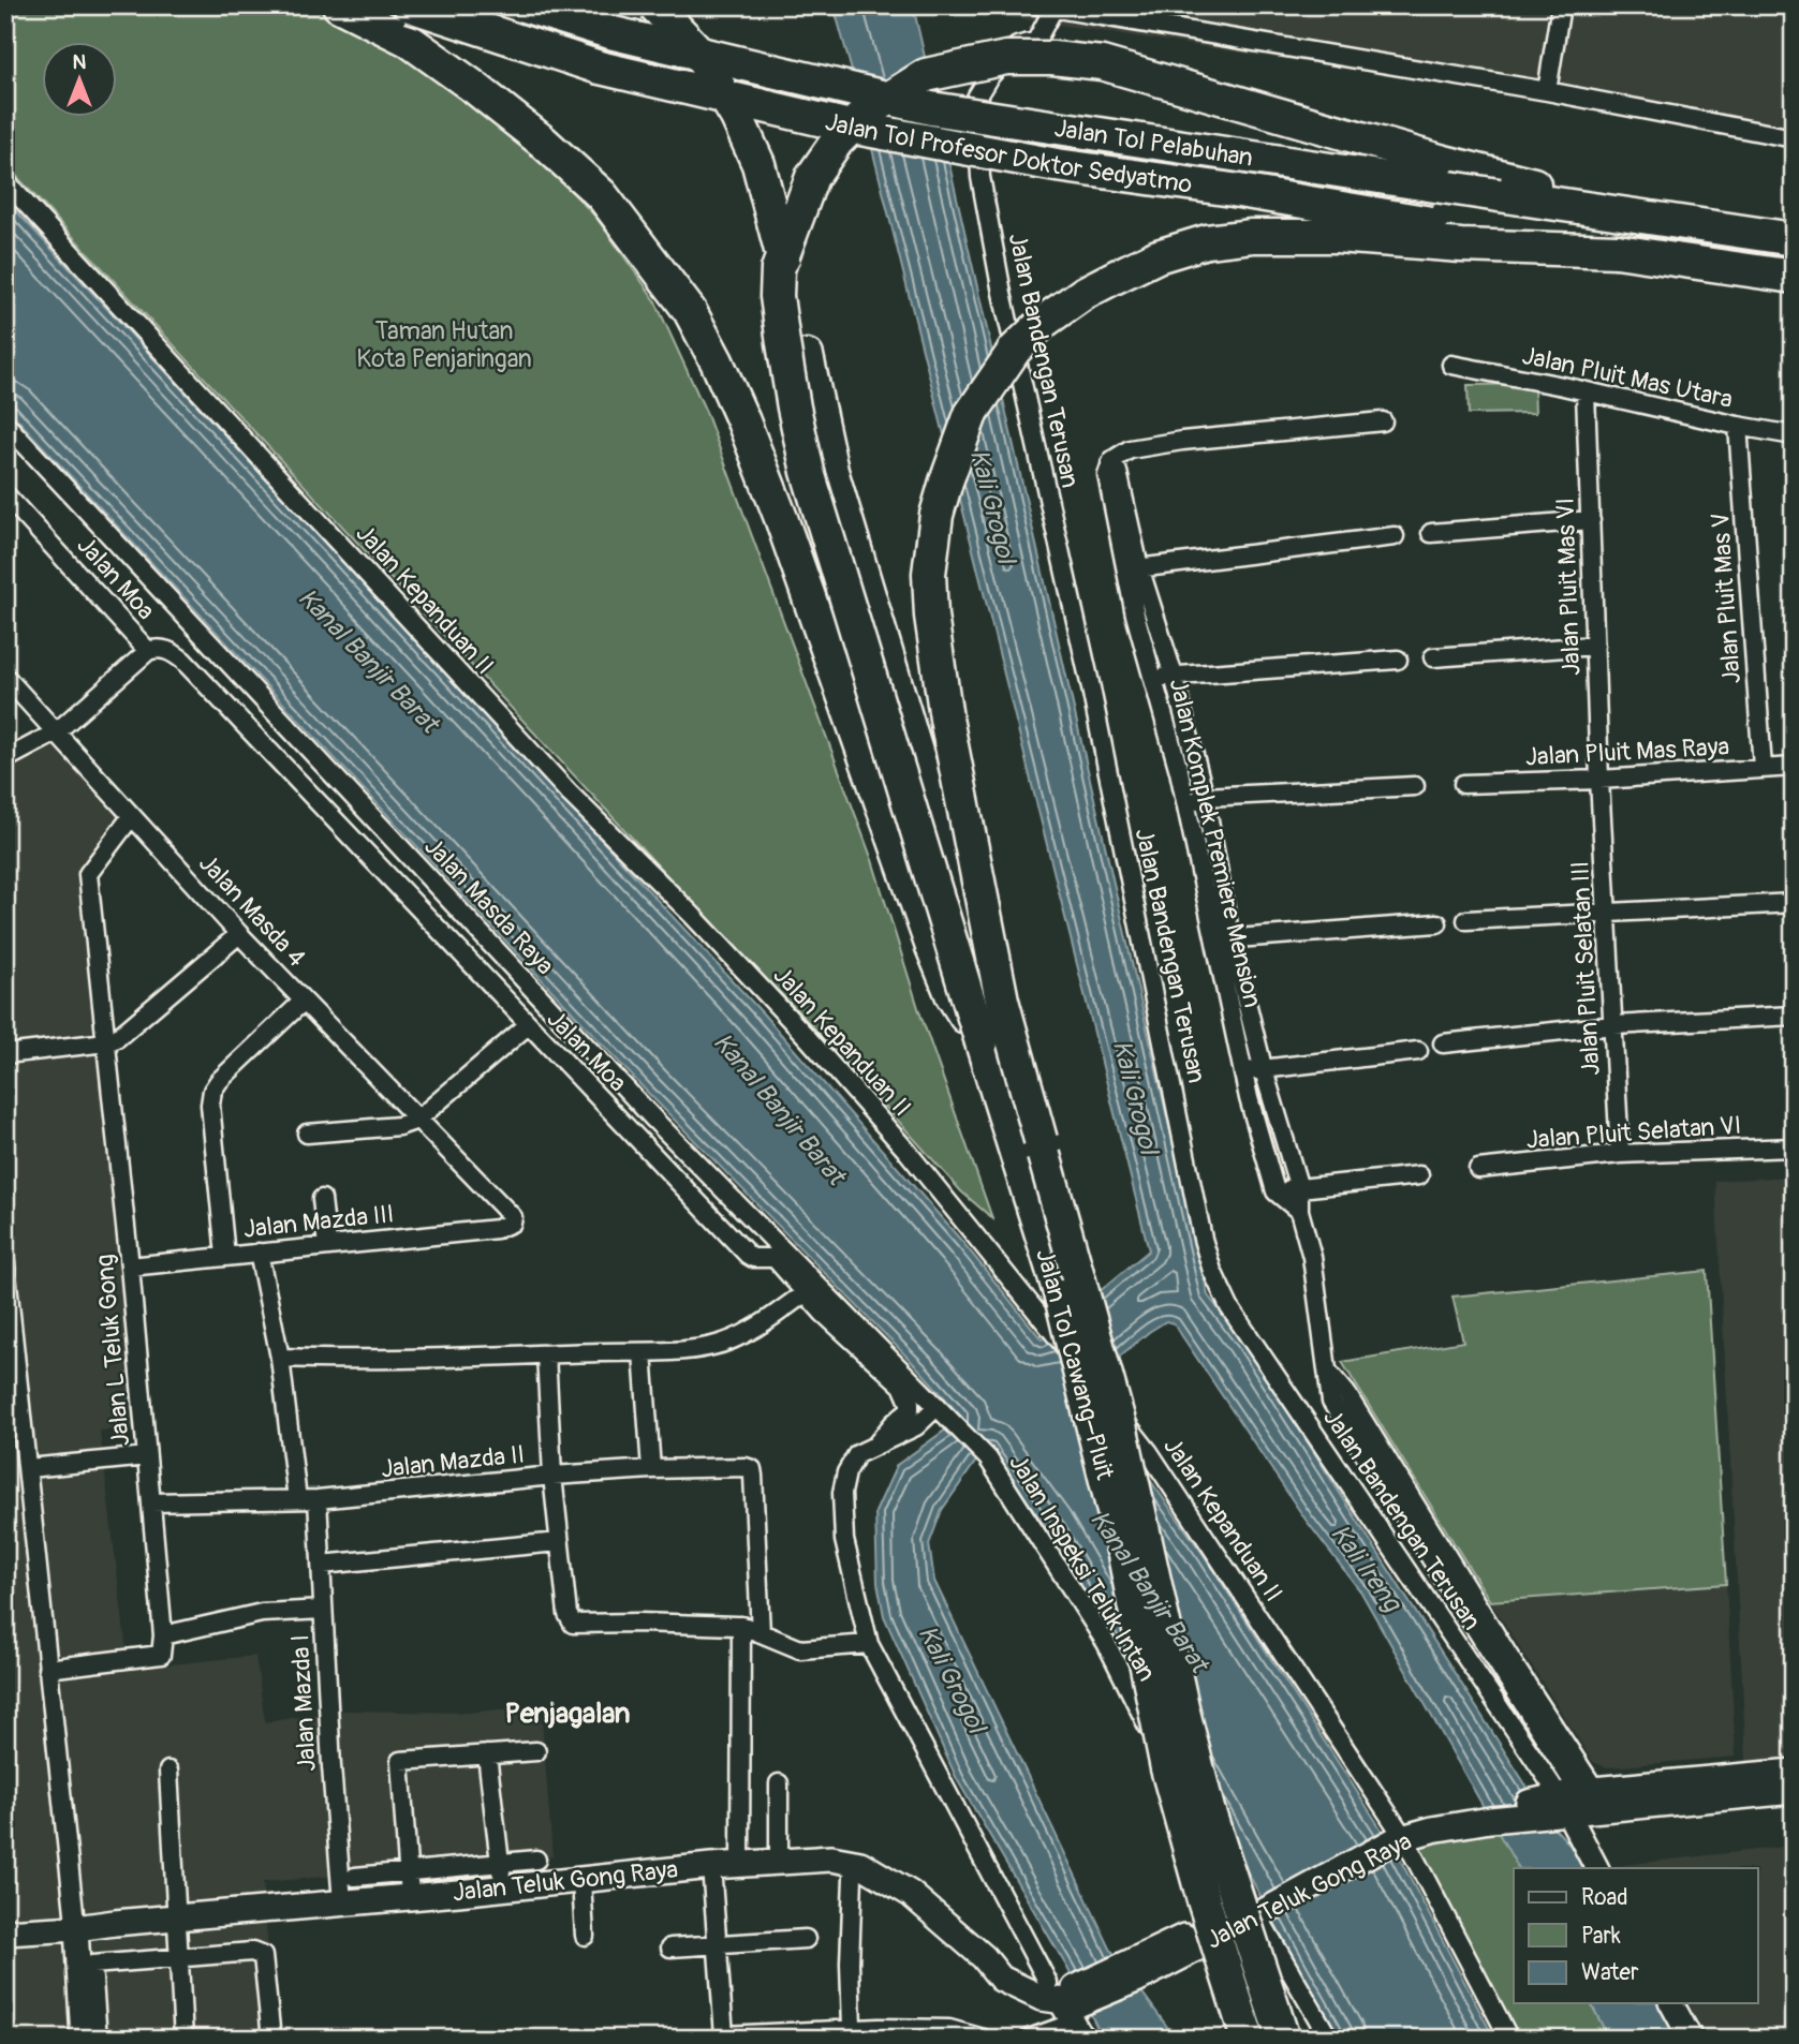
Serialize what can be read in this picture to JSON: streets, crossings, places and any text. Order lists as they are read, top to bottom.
{
  "streets": {
    "highway": ["Jalan Tol Pelabuhan", "Jalan Tol Profesor Doktor Sedyatmo", "Jalan Tol Cawang–Pluit"],
    "main road": ["Jalan Teluk Gong Raya"],
    "street": [
      "Jalan Bandengan Terusan",
      "Jalan Pluit Mas Utara",
      "Jalan Moa",
      "Jalan Pluit Mas VI",
      "Jalan Pluit Mas V",
      "Jalan Kepanduan II",
      "Jalan Pluit Mas Raya",
      "Jalan Komplek Premiere Mension",
      "Jalan Masda Raya",
      "Jalan Masda 4",
      "Jalan Pluit Selatan III",
      "Jalan Pluit Selatan VI",
      "Jalan Mazda III",
      "Jalan L Teluk Gong",
      "Jalan Mazda II",
      "Jalan Inspeksi Teluk Intan",
      "Jalan Mazda I"
    ]
  },
  "crossings": [
    ["Jalan Tol Pelabuhan", "Jalan Tol Cawang–Pluit"],
    ["Jalan Bandengan Terusan", "Jalan Komplek Premiere Mension"],
    ["Jalan Bandengan Terusan", "Jalan Teluk Gong Raya"],
    ["Jalan Pluit Mas Utara", "Jalan Pluit Mas VI"],
    ["Jalan Pluit Mas Utara", "Jalan Pluit Mas V"],
    ["Jalan Pluit Mas VI", "Jalan Pluit Mas Raya"],
    ["Jalan Pluit Mas VI", "Jalan Pluit Selatan III"],
    ["Jalan Pluit Mas V", "Jalan Pluit Mas Raya"],
    ["Jalan Kepanduan II", "Jalan Teluk Gong Raya"],
    ["Jalan Pluit Mas Raya", "Jalan Pluit Selatan III"],
    ["Jalan Komplek Premiere Mension", "Jalan Teluk Gong Raya"],
    ["Jalan Masda Raya", "Jalan Inspeksi Teluk Intan"],
    ["Jalan Masda 4", "Jalan Mazda III"],
    ["Jalan Masda 4", "Jalan L Teluk Gong"],
    ["Jalan Pluit Selatan III", "Jalan Pluit Selatan VI"],
    ["Jalan Mazda III", "Jalan L Teluk Gong"],
    ["Jalan L Teluk Gong", "Jalan Mazda II"],
    ["Jalan Mazda II", "Jalan Mazda I"],
    ["Jalan Inspeksi Teluk Intan", "Jalan Teluk Gong Raya"],
    ["Jalan Mazda I", "Jalan Teluk Gong Raya"]
  ],
  "districts": ["Penjagalan"],
  "water": ["Kali Grogol", "Kanal Banjir Barat", "Kali Ireng"],
  "parks": ["Taman Hutan Kota Penjaringan"],
  "legend": ["Road", "Park", "Water"],
  "north": "top"
}
